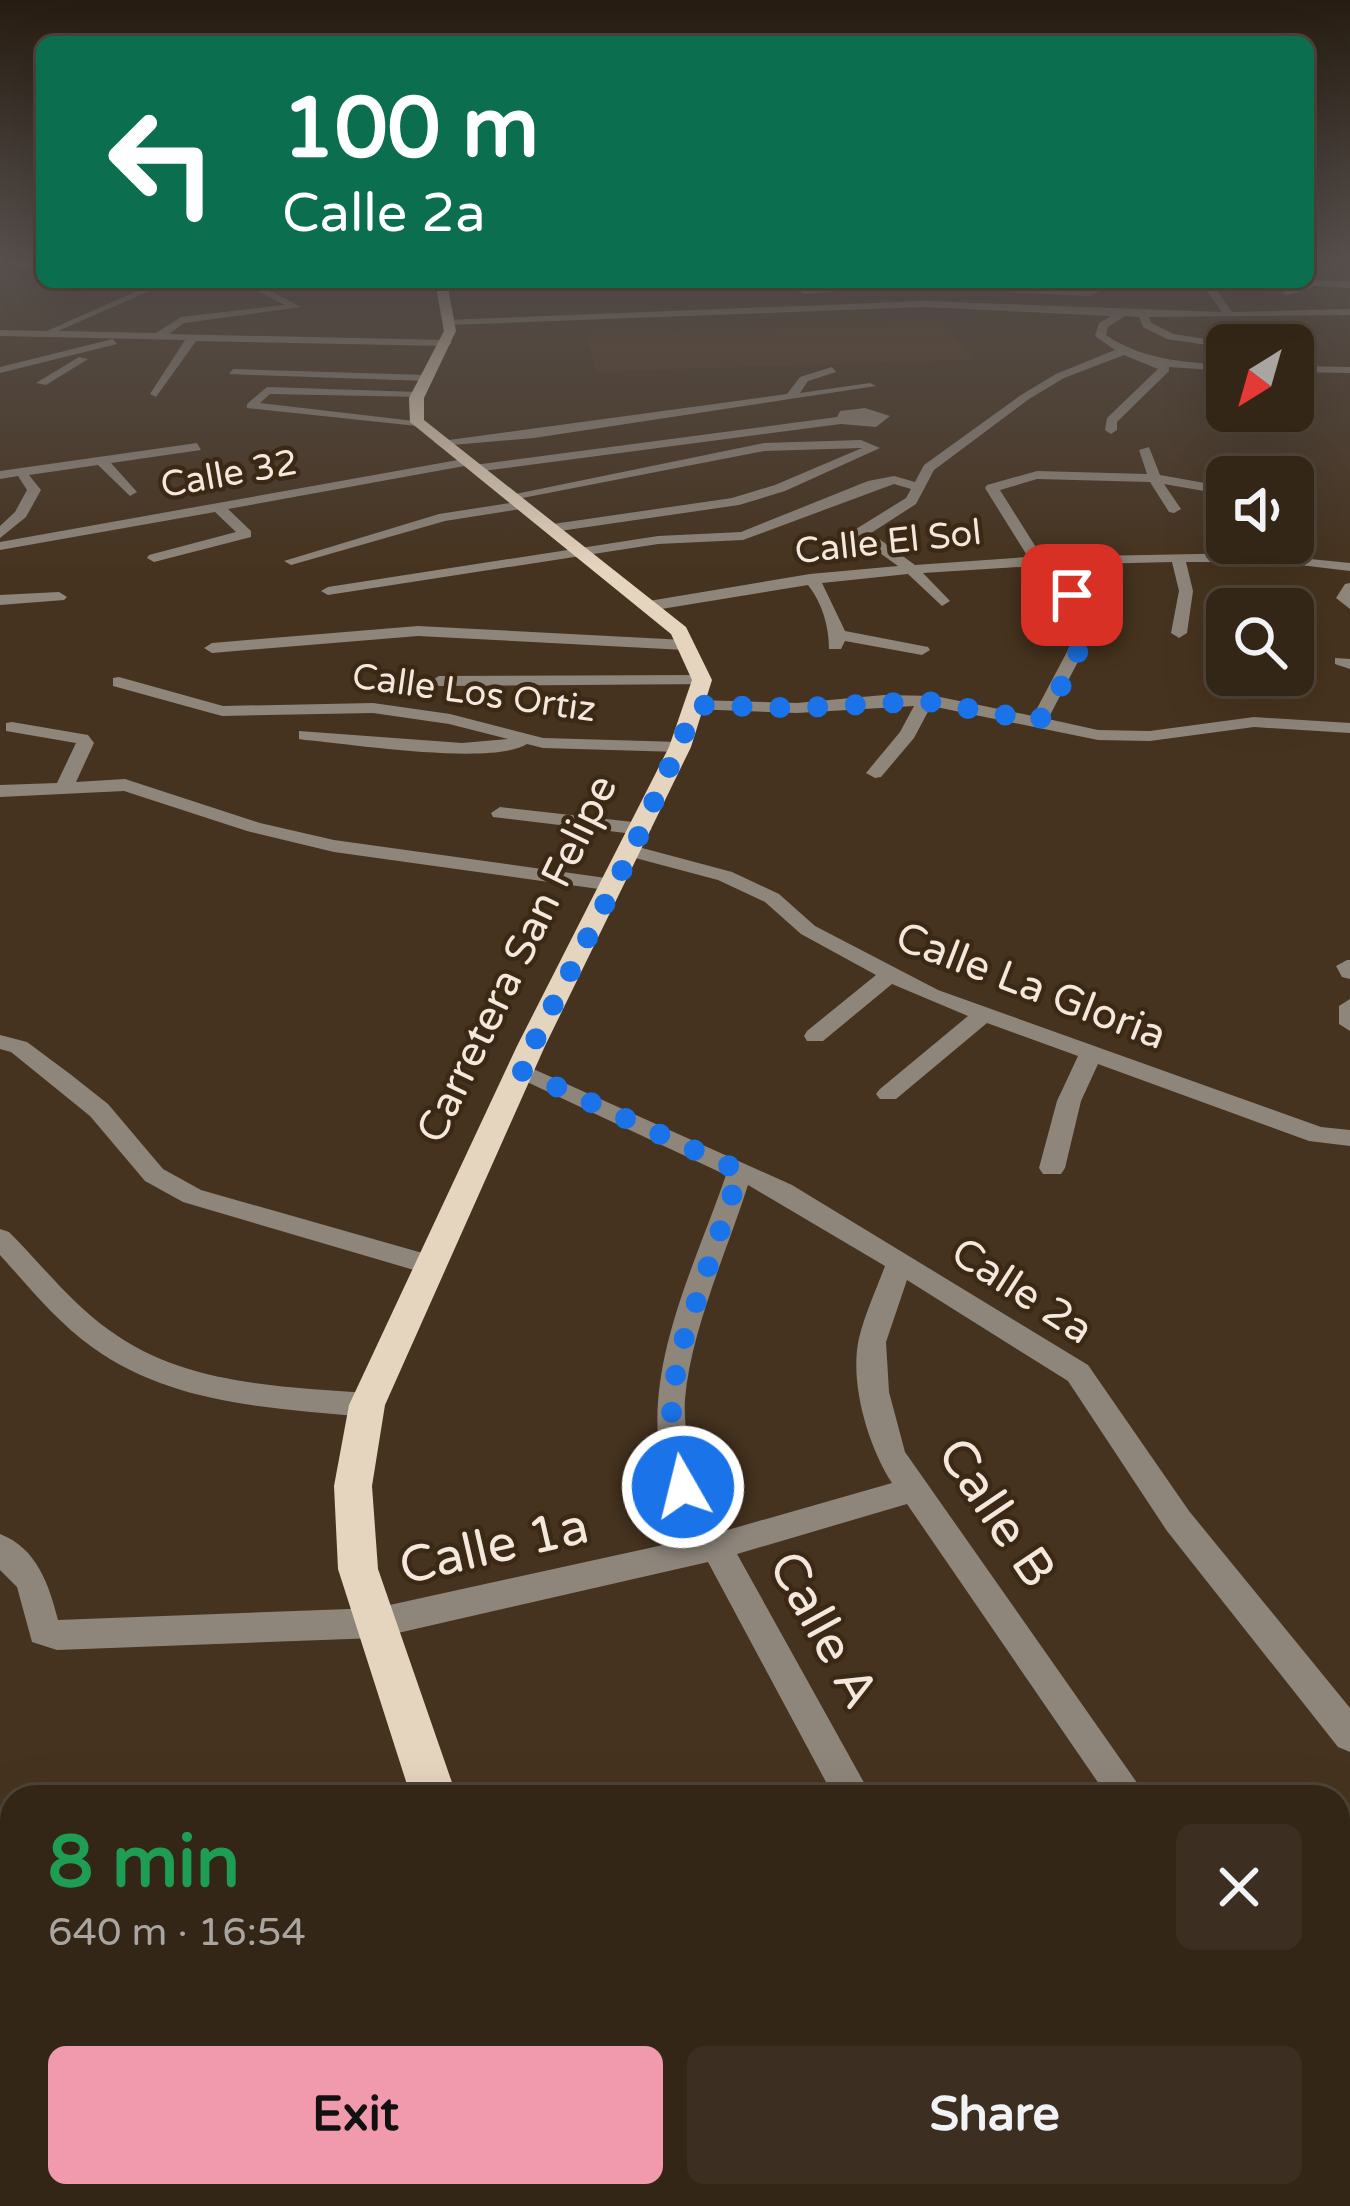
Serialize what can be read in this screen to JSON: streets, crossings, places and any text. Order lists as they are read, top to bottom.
{
  "streets": {
    "main road": ["Carretera San Felipe"],
    "street": [
      "Calle 32",
      "Calle El Sol",
      "Calle Los Ortiz",
      "Calle La Gloria",
      "Calle 2a",
      "Calle B",
      "Calle 1a",
      "Calle A"
    ]
  },
  "crossings": [
    ["Calle Los Ortiz", "Carretera San Felipe"],
    ["Carretera San Felipe", "Calle La Gloria"],
    ["Carretera San Felipe", "Calle 2a"],
    ["Carretera San Felipe", "Calle 1a"],
    ["Calle 2a", "Calle B"],
    ["Calle 2a", "Calle A"],
    ["Calle B", "Calle 1a"],
    ["Calle 1a", "Calle A"]
  ],
  "north": "bottom left",
  "page": {
    "turn": ["100 m", "Calle 2a"],
    "heading": ["8 min", "640 m · 16:54"],
    "buttons": ["Exit", "Share"]
  }
}
